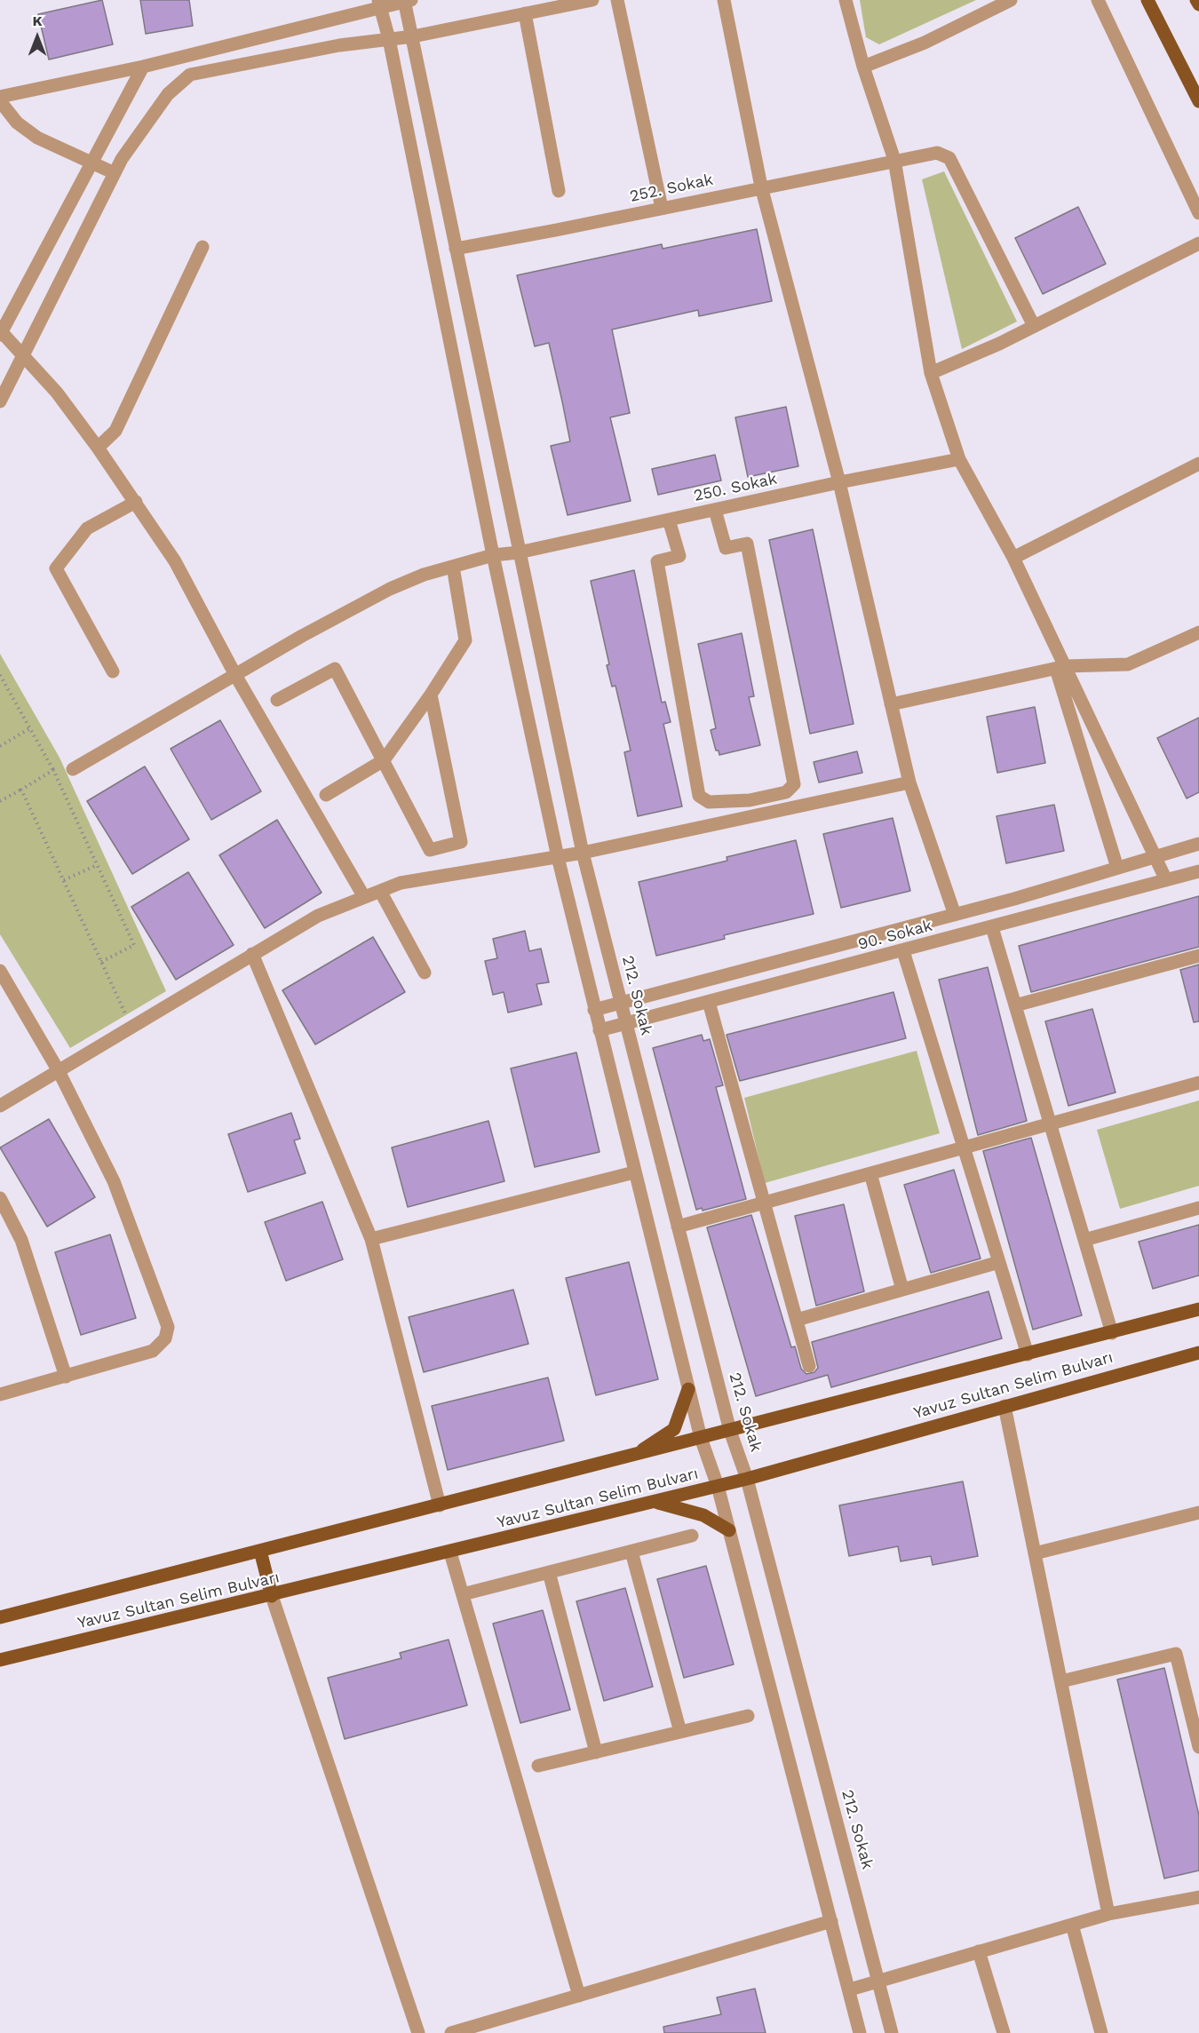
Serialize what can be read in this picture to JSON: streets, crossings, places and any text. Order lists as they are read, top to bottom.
{
  "streets": {
    "main road": ["Yavuz Sultan Selim Bulvarı"],
    "street": [
      "252. Sokak",
      "250. Sokak",
      "90. Sokak",
      "212. Sokak"
    ]
  },
  "crossings": [
    ["252. Sokak", "212. Sokak"],
    ["250. Sokak", "212. Sokak"],
    ["90. Sokak", "212. Sokak"],
    ["212. Sokak", "Yavuz Sultan Selim Bulvarı"]
  ],
  "north": "top"
}
